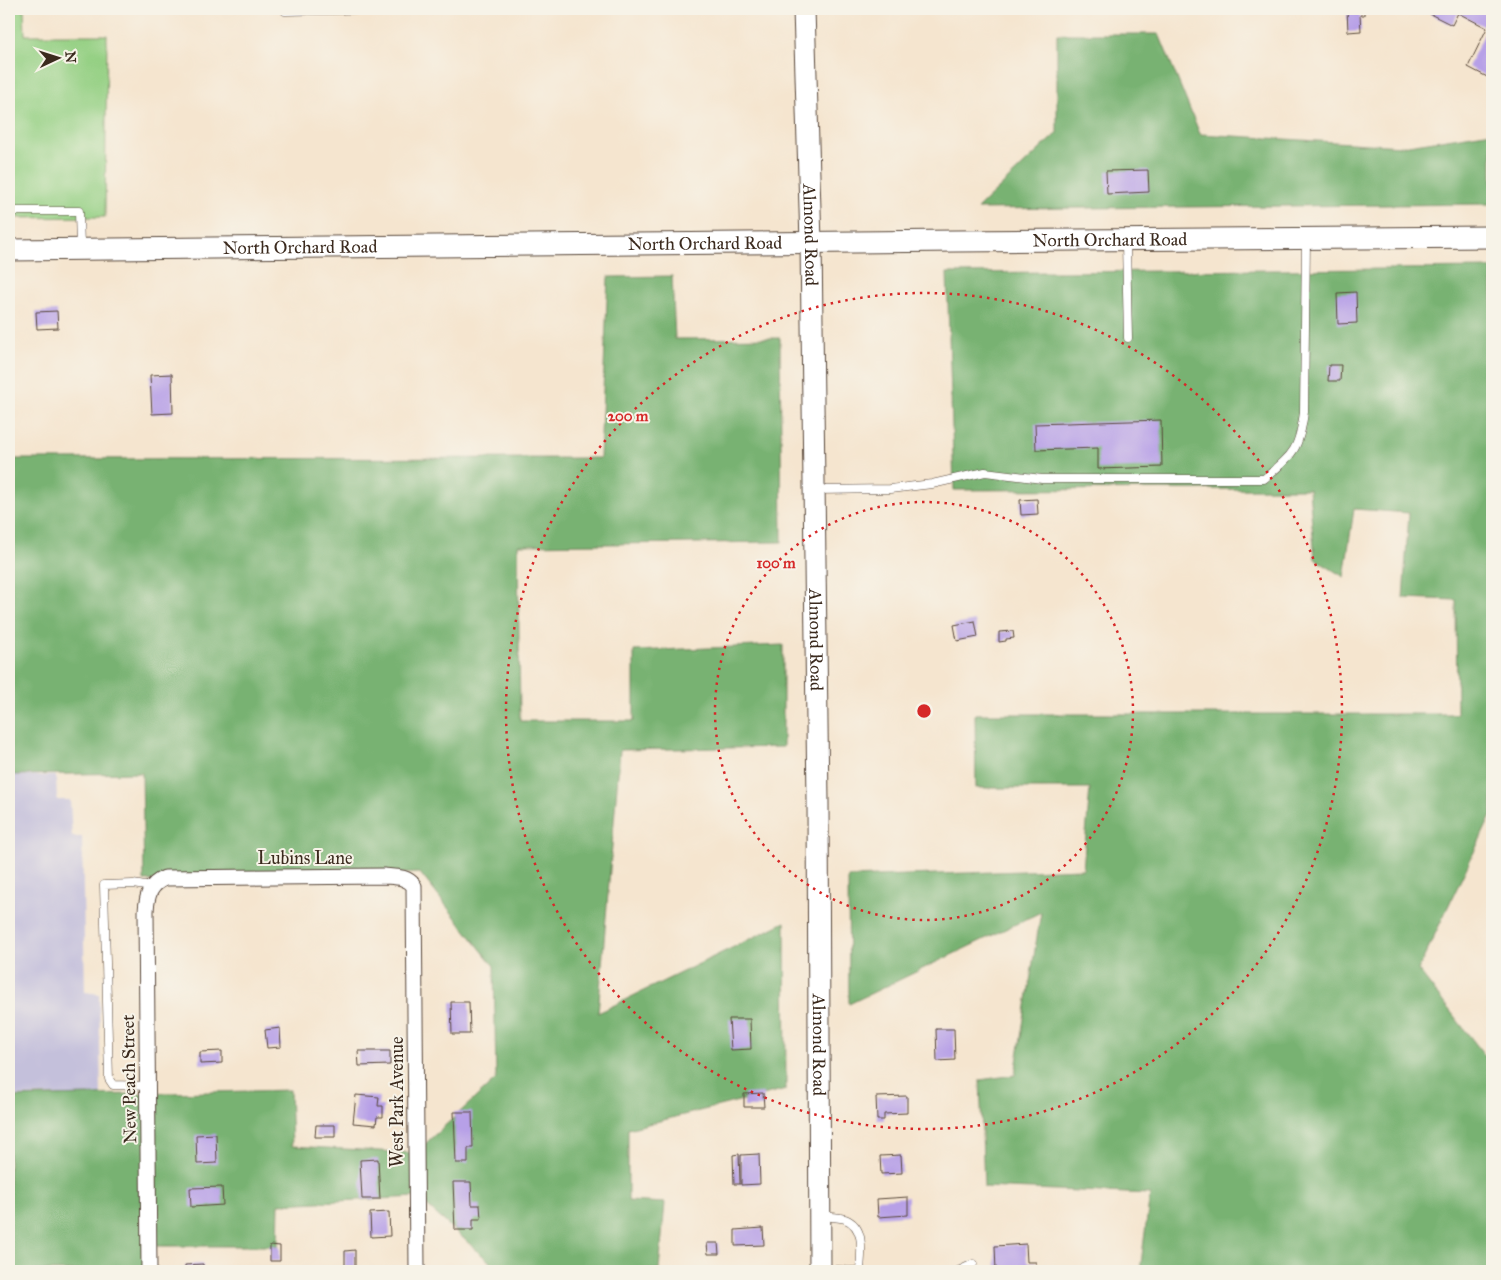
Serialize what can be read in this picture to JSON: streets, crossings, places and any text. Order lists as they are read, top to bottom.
{
  "streets": {
    "street": [
      "Almond Road",
      "North Orchard Road",
      "Lubins Lane",
      "New Peach Street",
      "West Park Avenue"
    ]
  },
  "crossings": [
    ["Almond Road", "North Orchard Road"],
    ["Lubins Lane", "New Peach Street"],
    ["Lubins Lane", "West Park Avenue"]
  ],
  "north": "right",
  "rings": ["200 m", "100 m"]
}
